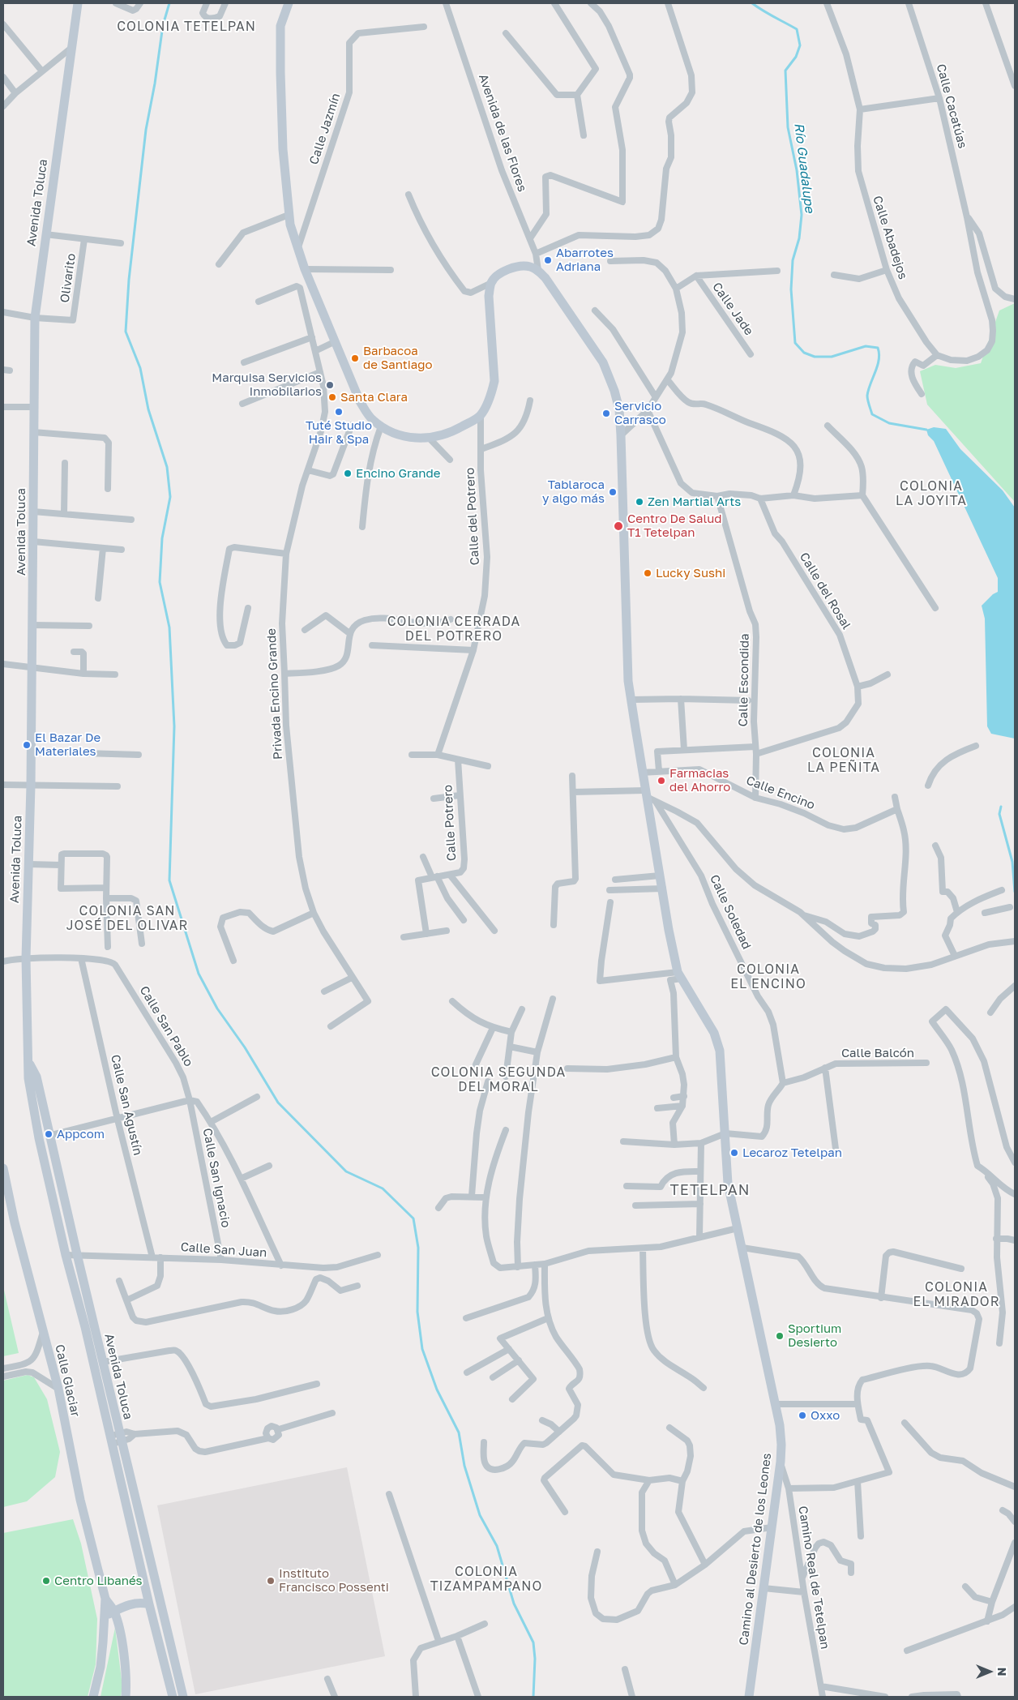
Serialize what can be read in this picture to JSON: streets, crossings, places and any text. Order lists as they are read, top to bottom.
{
  "streets": {
    "street": [
      "Calle Cacatúas",
      "Calle Jazmín",
      "Avenida de las Flores",
      "Avenida Toluca",
      "Calle Abadejos",
      "Olivarito",
      "Calle Jade",
      "Calle del Potrero",
      "Calle del Rosal",
      "Calle Escondida",
      "Privada Encino Grande",
      "Calle Encino",
      "Calle Potrero",
      "Calle Soledad",
      "Calle San Pablo",
      "Calle Balcón",
      "Calle San Agustín",
      "Calle San Ignacio",
      "Calle San Juan",
      "Calle Glaciar",
      "Camino al Desierto de los Leones",
      "Camino Real de Tetelpan"
    ]
  },
  "crossings": [
    ["Avenida de las Flores", "Camino al Desierto de los Leones"],
    ["Avenida Toluca", "Olivarito"],
    ["Avenida Toluca", "Calle San Pablo"],
    ["Avenida Toluca", "Calle San Juan"],
    ["Calle del Rosal", "Calle Escondida"],
    ["Calle Escondida", "Calle Encino"],
    ["Calle Encino", "Camino al Desierto de los Leones"],
    ["Calle Soledad", "Calle Balcón"],
    ["Calle San Pablo", "Calle San Agustín"],
    ["Calle San Pablo", "Calle San Ignacio"],
    ["Calle San Agustín", "Calle San Juan"],
    ["Calle San Ignacio", "Calle San Juan"],
    ["Camino al Desierto de los Leones", "Camino Real de Tetelpan"]
  ],
  "districts": [
    "COLONIA TETELPAN",
    "COLONIA LA JOYITA",
    "COLONIA CERRADA DEL POTRERO",
    "COLONIA LA PEÑITA",
    "COLONIA SAN JOSÉ DEL OLIVAR",
    "COLONIA EL ENCINO",
    "COLONIA SEGUNDA DEL MORAL",
    "TETELPAN",
    "COLONIA EL MIRADOR",
    "COLONIA TIZAMPAMPANO"
  ],
  "water": ["Río Guadalupe"],
  "places": [
    "Abarrotes Adriana",
    "Barbacoa de Santiago",
    "Marquisa Servicios Inmobilarios",
    "Santa Clara",
    "Tuté Studio Hair & Spa",
    "Servicio Carrasco",
    "Encino Grande",
    "Tablaroca y algo más",
    "Zen Martial Arts",
    "Centro De Salud T1 Tetelpan",
    "Lucky Sushi",
    "El Bazar De Materiales",
    "Farmacias del Ahorro",
    "Appcom",
    "Lecaroz Tetelpan",
    "Sportium Desierto",
    "Oxxo",
    "Centro Libanés",
    "Instituto Francisco Possenti"
  ],
  "north": "right"
}
